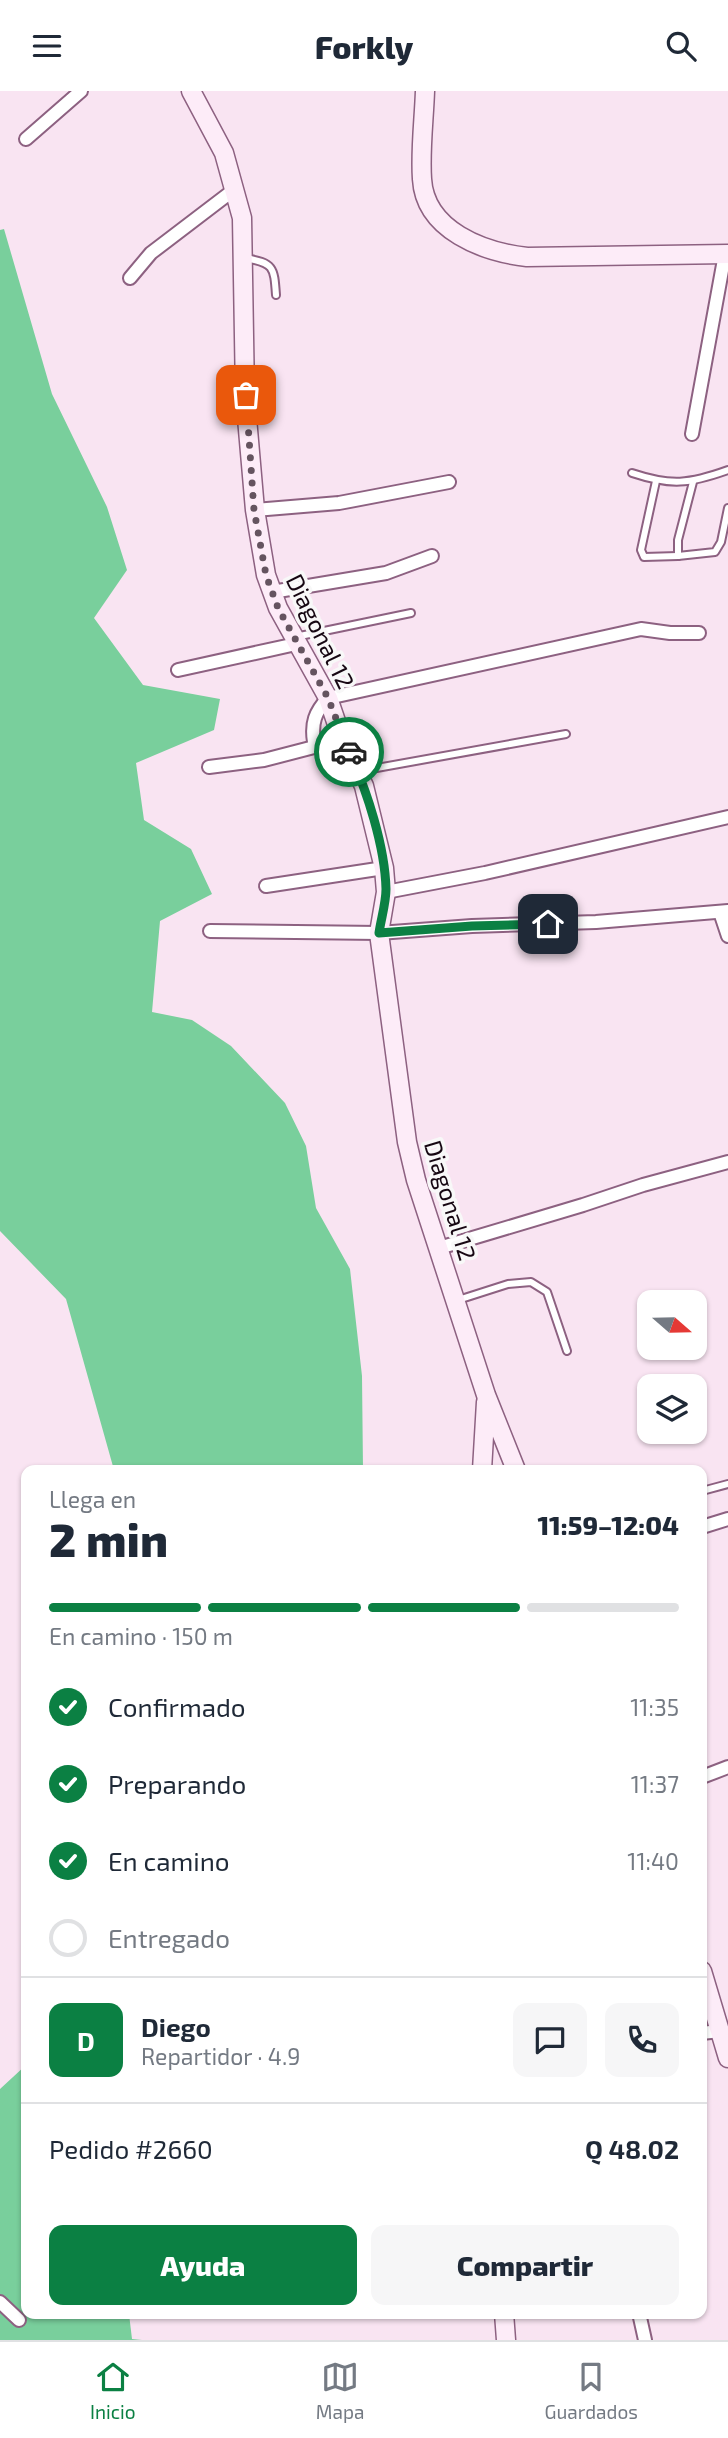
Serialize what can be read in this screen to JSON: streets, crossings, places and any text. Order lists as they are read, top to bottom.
{
  "streets": {
    "main road": ["Diagonal 12"]
  },
  "north": "right",
  "page": {
    "header": "Forkly",
    "heading": ["2 min", "Llega en", "11:59–12:04"],
    "panel": [
      "Diego",
      "Repartidor · 4.9",
      "Pedido #2660",
      "Q 48.02"
    ],
    "bar": "En camino · 150 m",
    "list": [
      ["Confirmado", "11:35"],
      ["Preparando", "11:37"],
      ["En camino", "11:40"],
      "Entregado"
    ],
    "round": "D",
    "buttons": ["Ayuda", "Compartir"],
    "tabs": ["Inicio", "Mapa", "Guardados"]
  }
}
